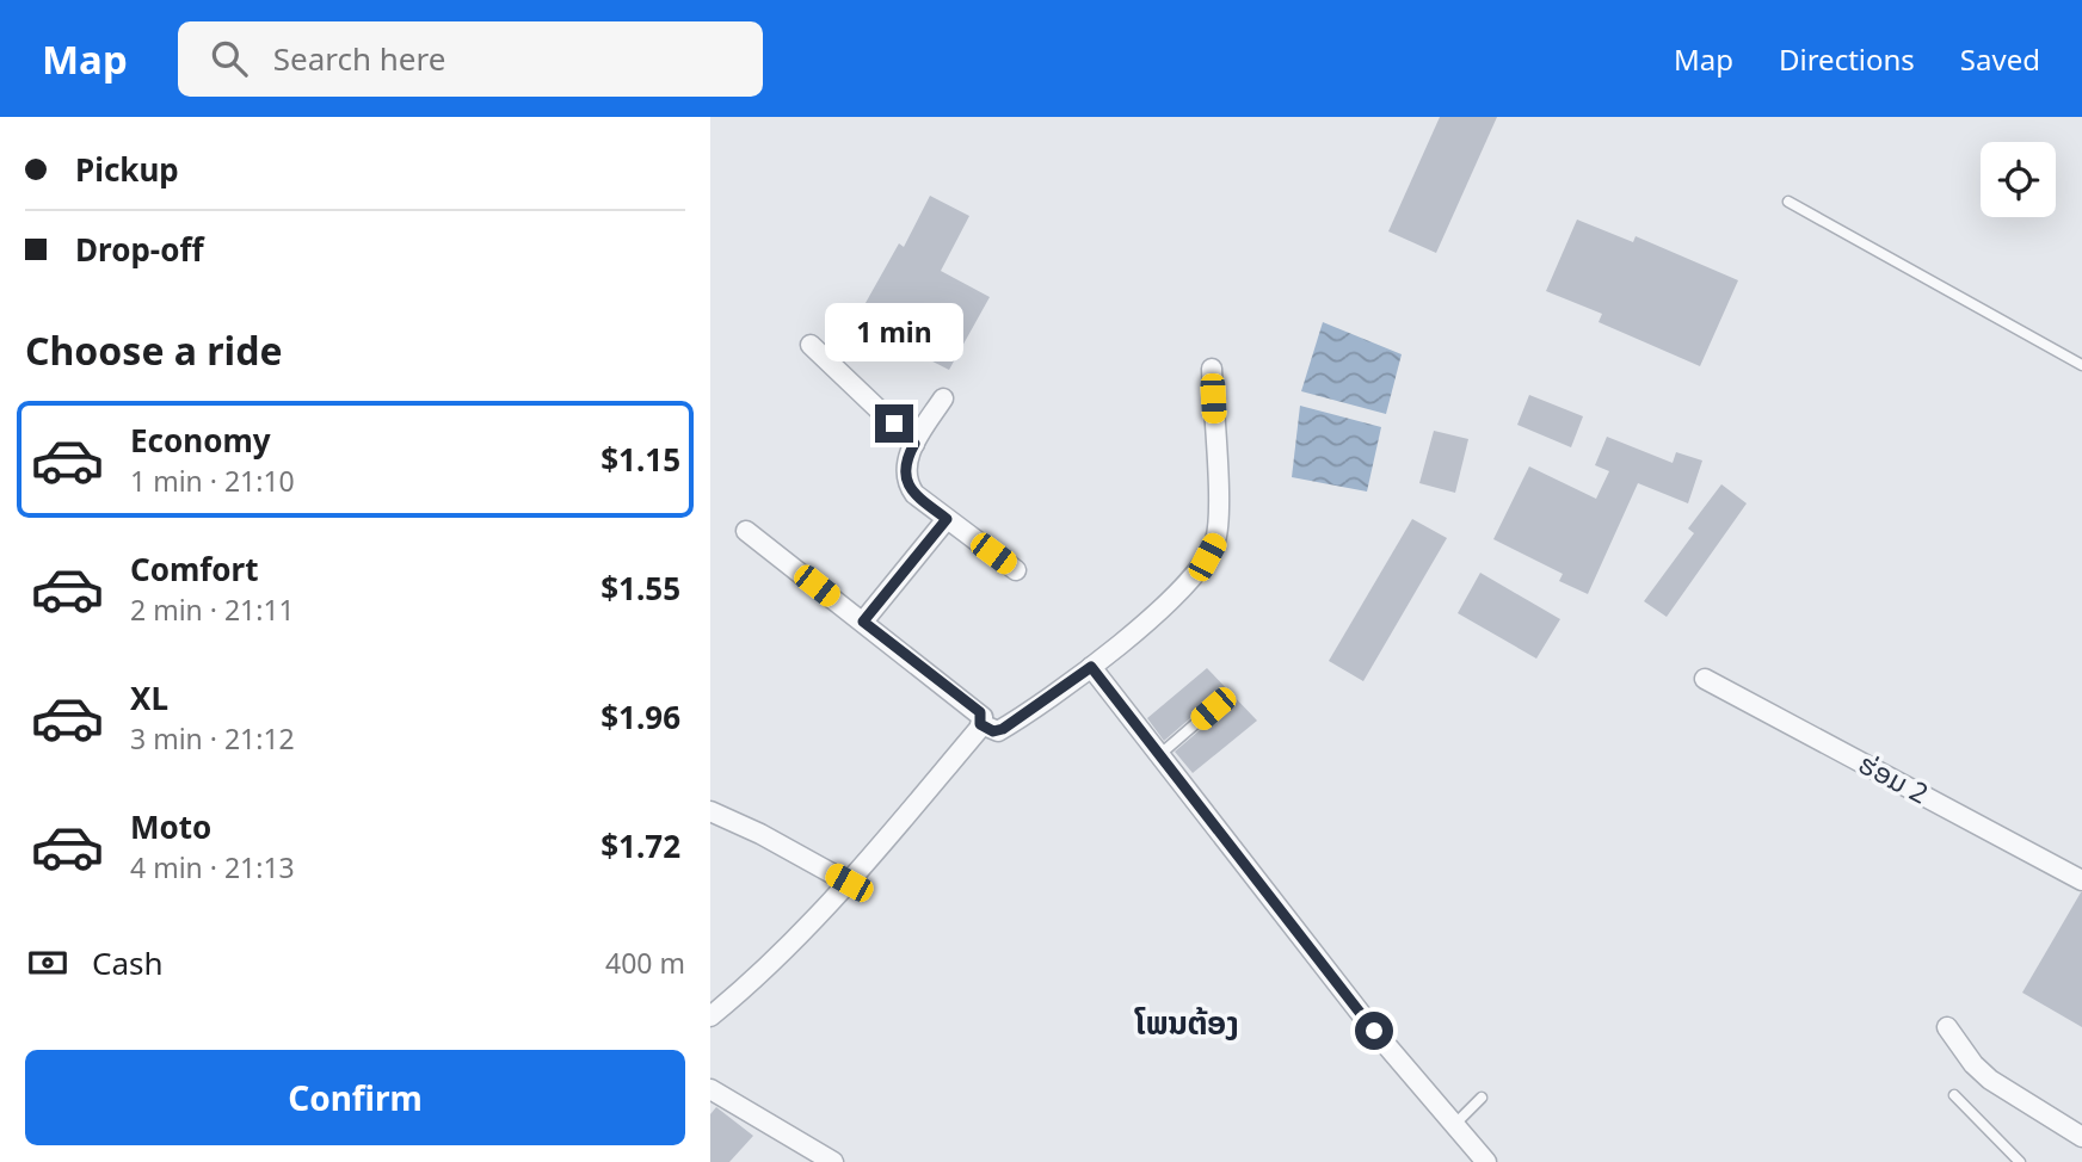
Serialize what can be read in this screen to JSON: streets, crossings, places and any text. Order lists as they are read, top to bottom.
{
  "streets": {
    "street": ["ຮ່ອມ 2"]
  },
  "districts": ["ໂພນຕ້ອງ"],
  "page": {
    "header": "Map",
    "search": "Search here",
    "nav": ["Map", "Directions", "Saved"],
    "banner": ["Pickup", "Drop-off"],
    "heading": "Choose a ride",
    "bubble": "1 min",
    "list": [
      {
        "name": "Economy",
        "note": "1 min · 21:10",
        "value": "$1.15"
      },
      {
        "name": "Comfort",
        "note": "2 min · 21:11",
        "value": "$1.55"
      },
      {
        "name": "XL",
        "note": "3 min · 21:12",
        "value": "$1.96"
      },
      {
        "name": "Moto",
        "note": "4 min · 21:13",
        "value": "$1.72"
      }
    ],
    "pay": ["Cash", "400 m"],
    "buttons": "Confirm"
  }
}
